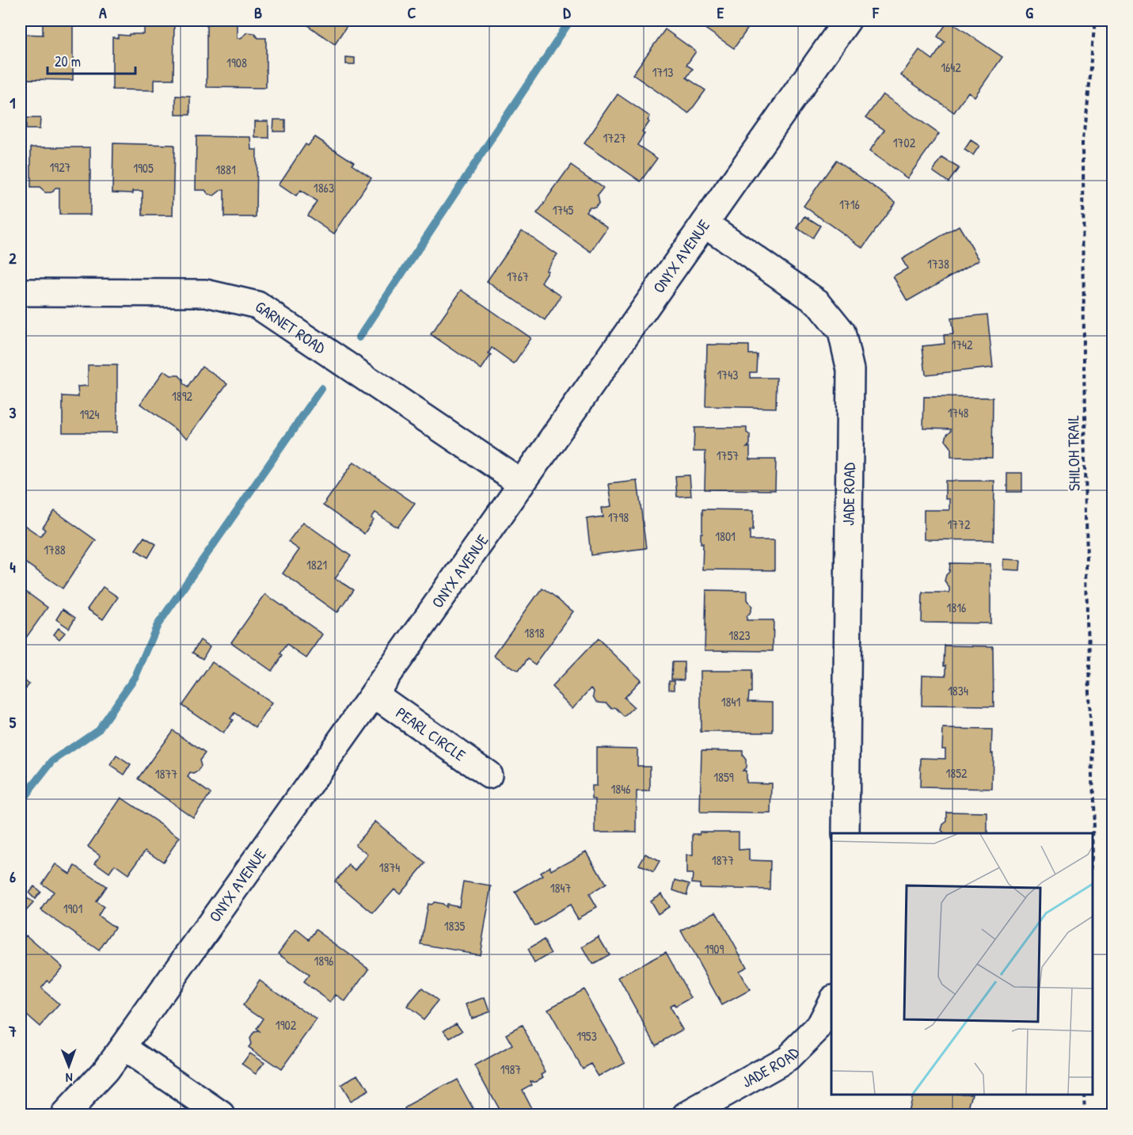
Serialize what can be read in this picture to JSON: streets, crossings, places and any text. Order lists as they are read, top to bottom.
{
  "streets": {
    "street": [
      "ONYX AVENUE",
      "GARNET ROAD",
      "JADE ROAD",
      "PEARL CIRCLE"
    ],
    "path": ["SHILOH TRAIL"]
  },
  "crossings": [
    ["ONYX AVENUE", "GARNET ROAD"],
    ["ONYX AVENUE", "JADE ROAD"],
    ["ONYX AVENUE", "PEARL CIRCLE"]
  ],
  "house_numbers": [
    "1908",
    "1642",
    "1713",
    "1727",
    "1702",
    "1927",
    "1905",
    "1881",
    "1863",
    "1716",
    "1745",
    "1738",
    "1767",
    "1742",
    "1743",
    "1892",
    "1748",
    "1924",
    "1757",
    "1798",
    "1772",
    "1801",
    "1788",
    "1821",
    "1816",
    "1818",
    "1823",
    "1834",
    "1841",
    "1852",
    "1877",
    "1859",
    "1846",
    "1877",
    "1874",
    "1847",
    "1901",
    "1835",
    "1909",
    "1896",
    "1902",
    "1953",
    "1987"
  ],
  "scale_bar": "20 m",
  "north": "bottom",
  "grid": {
    "columns": [
      "A",
      "B",
      "C",
      "D",
      "E",
      "F",
      "G"
    ],
    "rows": [
      "1",
      "2",
      "3",
      "4",
      "5",
      "6",
      "7"
    ]
  }
}
